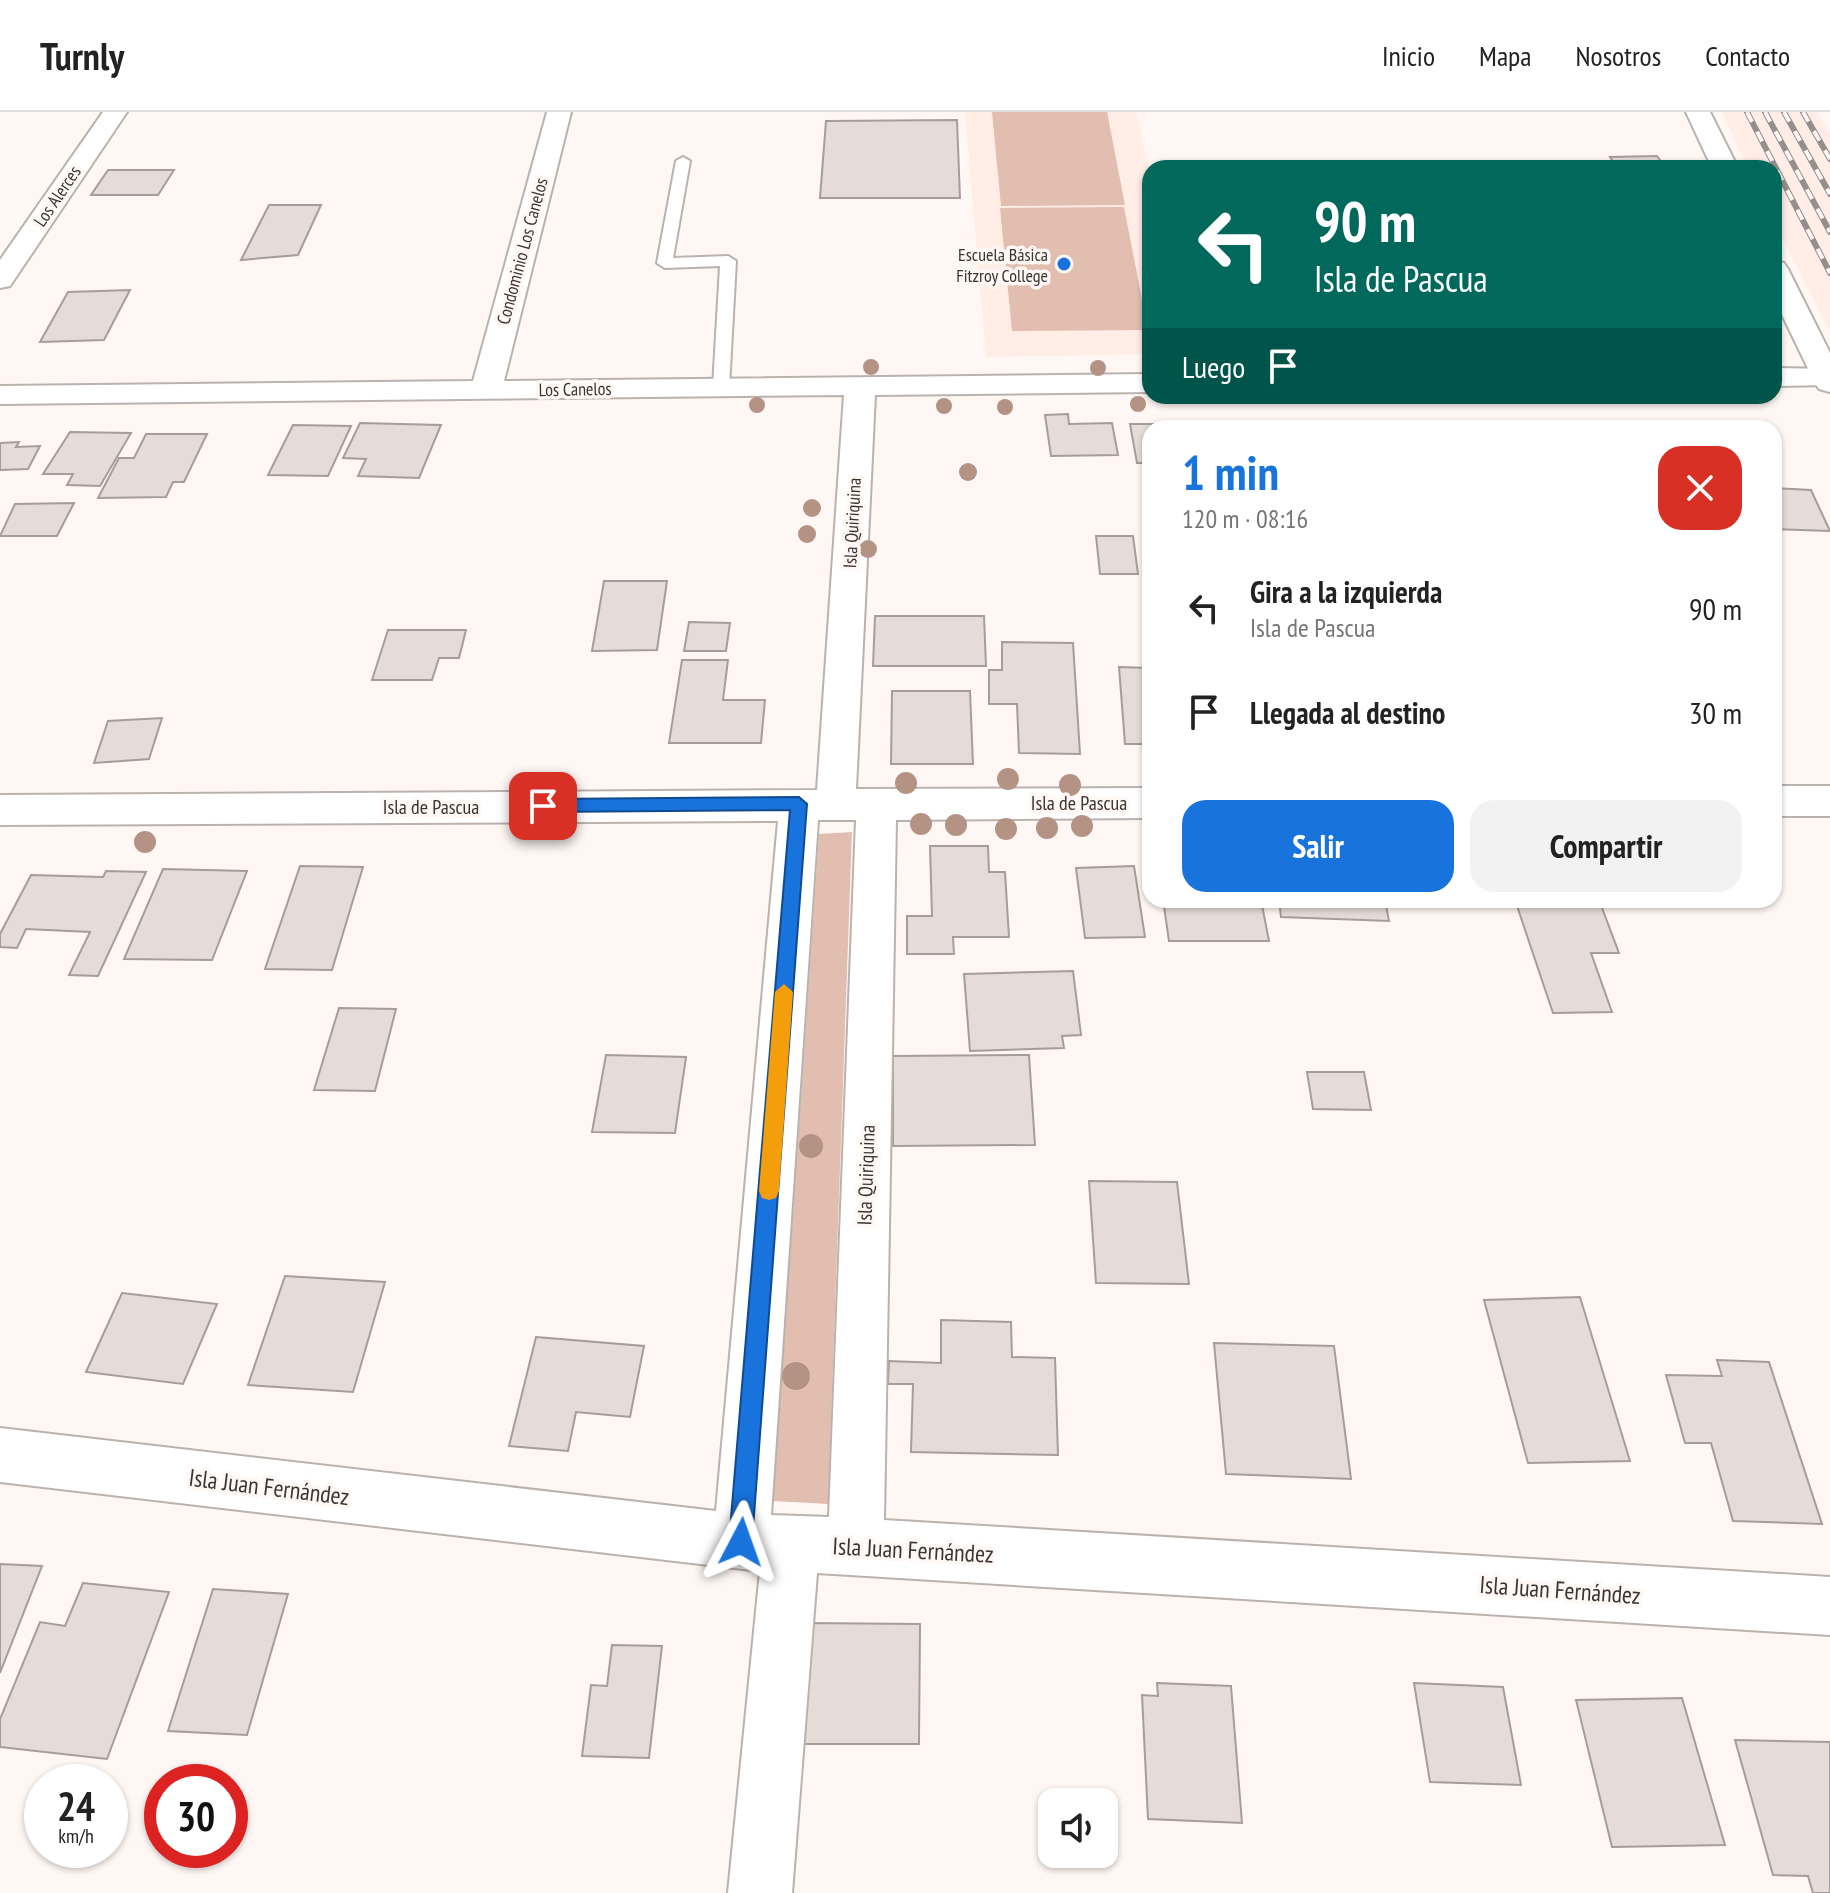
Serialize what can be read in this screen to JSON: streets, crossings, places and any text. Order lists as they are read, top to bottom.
{
  "streets": {
    "street": [
      "Los Alerces",
      "Condominio Los Canelos",
      "Los Canelos",
      "Isla Quiriquina",
      "Isla de Pascua",
      "Isla Juan Fernández"
    ]
  },
  "crossings": [
    ["Condominio Los Canelos", "Los Canelos"],
    ["Los Canelos", "Isla Quiriquina"],
    ["Isla Quiriquina", "Isla de Pascua"],
    ["Isla Quiriquina", "Isla Juan Fernández"]
  ],
  "places": ["Escuela Básica Fitzroy College"],
  "page": {
    "header": "Turnly",
    "nav": [
      "Inicio",
      "Mapa",
      "Nosotros",
      "Contacto"
    ],
    "turn": ["90 m", "Isla de Pascua"],
    "then": "Luego",
    "heading": ["1 min", "120 m · 08:16"],
    "list": [
      {
        "name": "Gira a la izquierda",
        "note": "Isla de Pascua",
        "value": "90 m"
      },
      {
        "name": "Llegada al destino",
        "value": "30 m"
      }
    ],
    "buttons": ["Salir", "Compartir"],
    "speed": "24 km/h",
    "limit": "30"
  }
}
